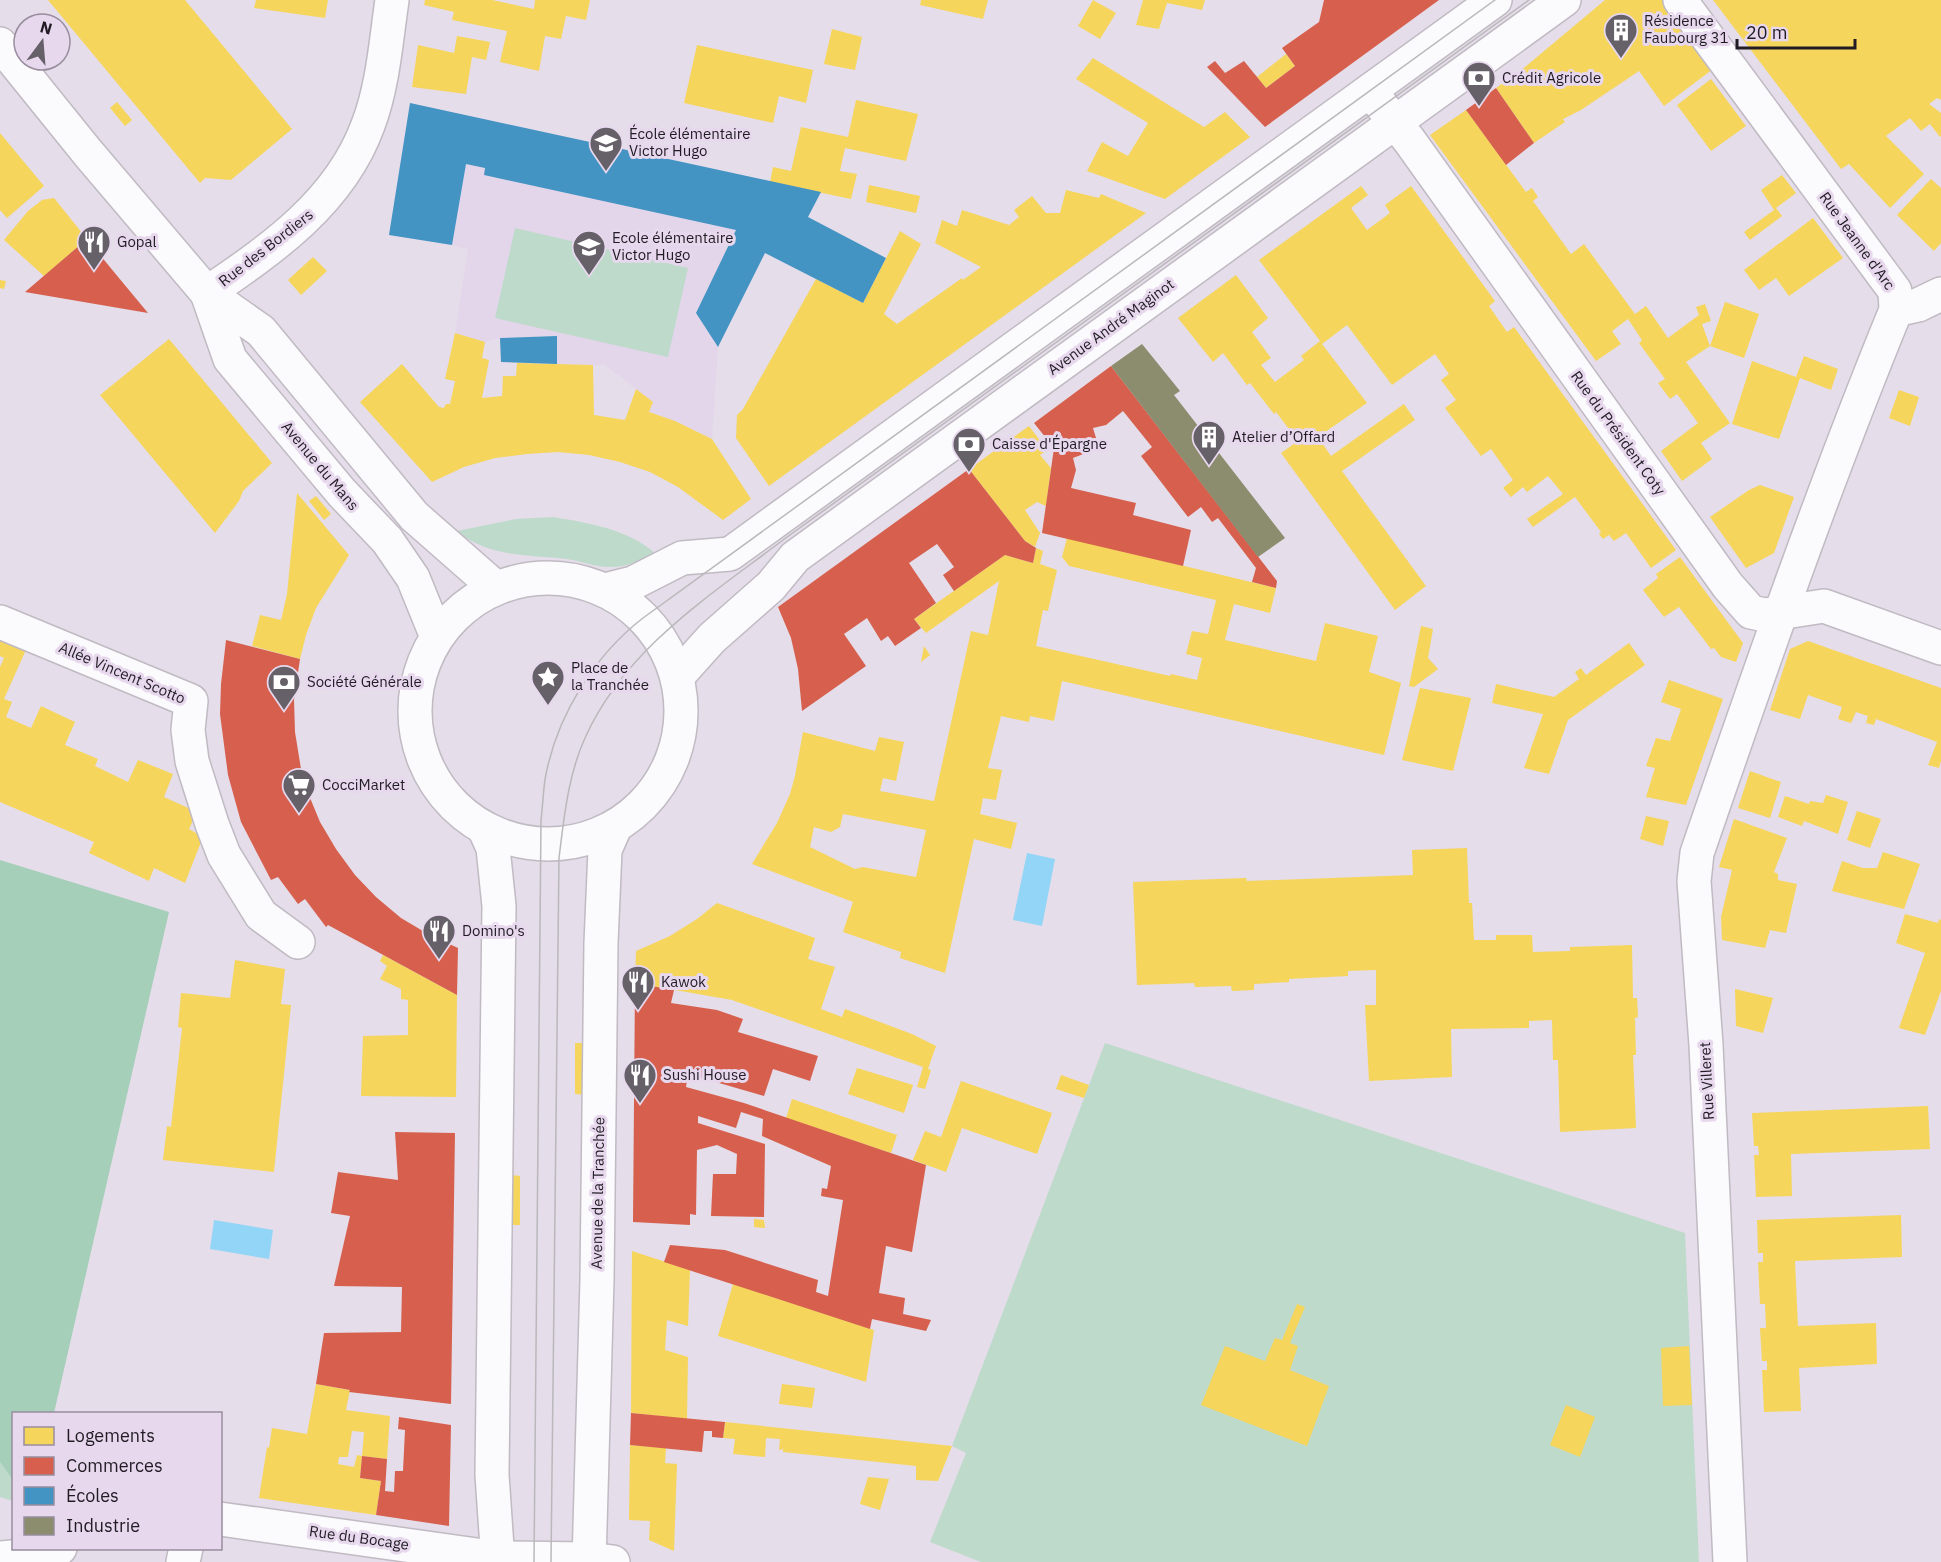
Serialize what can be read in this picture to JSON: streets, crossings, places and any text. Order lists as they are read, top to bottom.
{
  "streets": {
    "main road": [
      "Rue Jeanne d'Arc",
      "Rue des Bordiers",
      "Avenue André Maginot",
      "Rue du Président Coty",
      "Avenue du Mans",
      "Allée Vincent Scotto",
      "Rue Villeret",
      "Avenue de la Tranchée",
      "Rue du Bocage"
    ]
  },
  "crossings": [
    ["Rue Jeanne d'Arc", "Rue du Président Coty"],
    ["Rue Jeanne d'Arc", "Rue Villeret"],
    ["Rue des Bordiers", "Avenue du Mans"],
    ["Avenue André Maginot", "Rue du Président Coty"],
    ["Rue du Président Coty", "Rue Villeret"],
    ["Avenue de la Tranchée", "Rue du Bocage"]
  ],
  "places": {
    "building": ["Résidence Faubourg 31", "Atelier d’Offard"],
    "bank": ["Crédit Agricole", "Caisse d'Épargne", "Société Générale"],
    "school or university": ["École élémentaire Victor Hugo", "Ecole élémentaire Victor Hugo"],
    "restaurant": [
      "Gopal",
      "Domino's",
      "Kawok",
      "Sushi House"
    ],
    "place": ["Place de la Tranchée"],
    "supermarket": ["CocciMarket"]
  },
  "legend": [
    "Logements",
    "Commerces",
    "Écoles",
    "Industrie"
  ],
  "scale_bar": "20 m",
  "north": "top"
}
